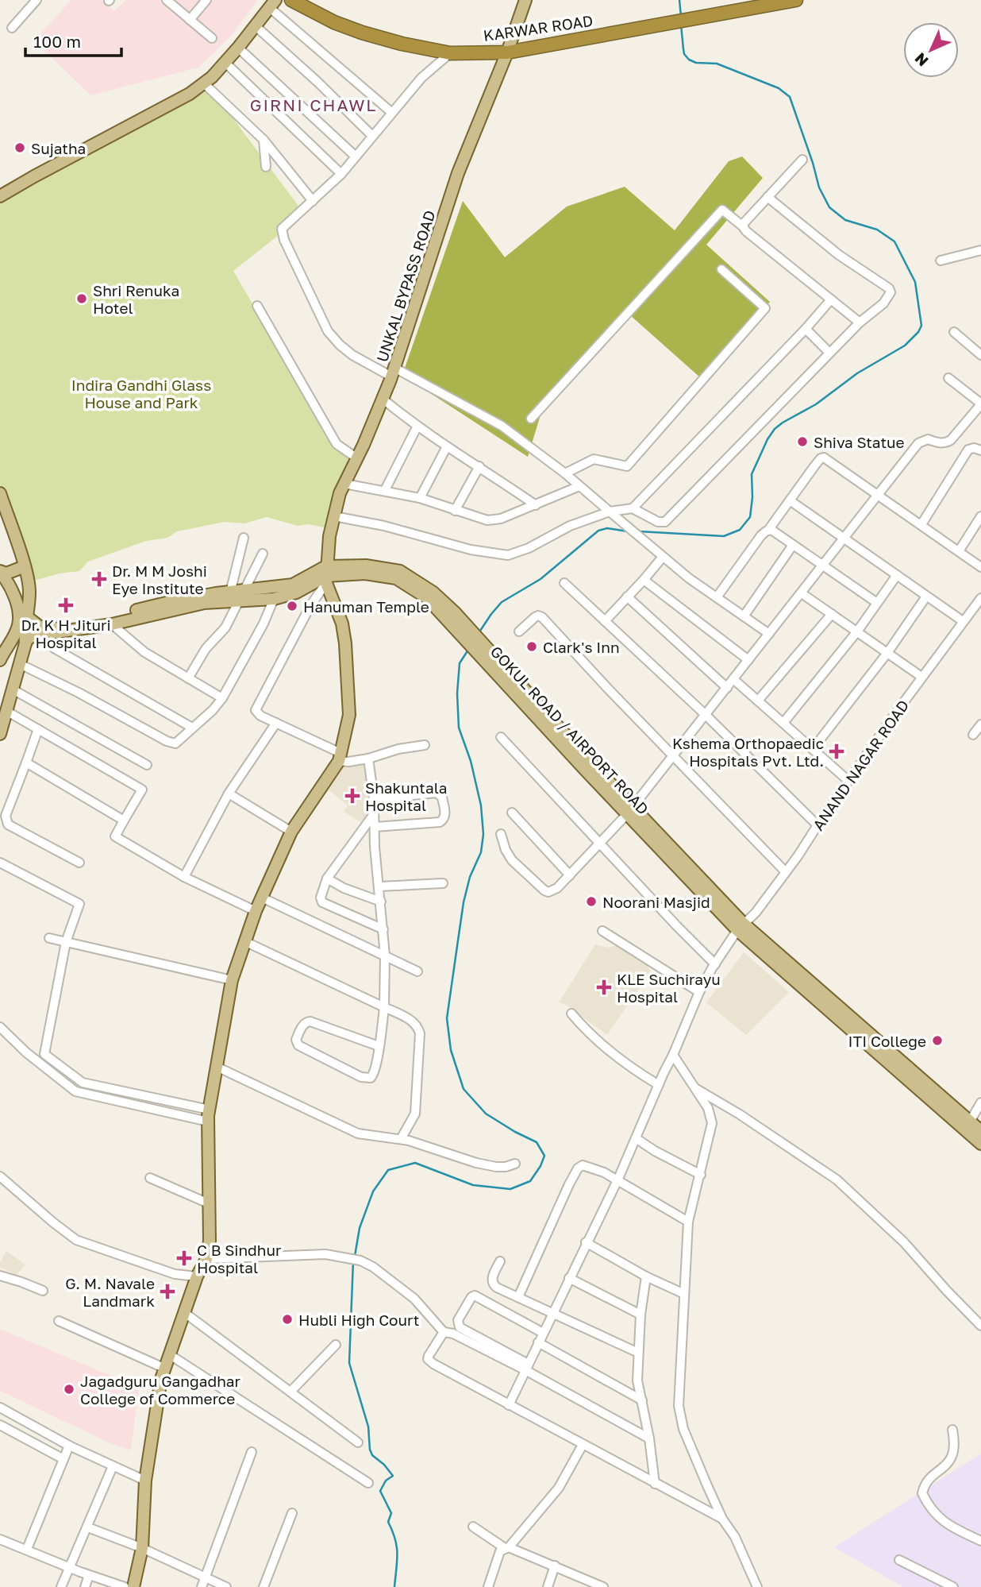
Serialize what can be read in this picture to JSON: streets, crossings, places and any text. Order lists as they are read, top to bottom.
{
  "streets": {
    "highway": ["KARWAR ROAD"],
    "main road": ["UNKAL BYPASS ROAD", "GOKUL ROAD / AIRPORT ROAD"],
    "street": ["ANAND NAGAR ROAD"]
  },
  "crossings": [
    ["KARWAR ROAD", "UNKAL BYPASS ROAD"],
    ["UNKAL BYPASS ROAD", "GOKUL ROAD / AIRPORT ROAD"],
    ["GOKUL ROAD / AIRPORT ROAD", "ANAND NAGAR ROAD"]
  ],
  "districts": ["GIRNI CHAWL"],
  "parks": ["Indira Gandhi Glass House and Park"],
  "places": {
    "other": [
      "Sujatha",
      "Shri Renuka Hotel",
      "Shiva Statue",
      "Hanuman Temple",
      "Clark's Inn",
      "Noorani Masjid",
      "ITI College",
      "Hubli High Court",
      "Jagadguru Gangadhar College of Commerce"
    ],
    "health": [
      "Dr. M M Joshi Eye Institute",
      "Dr. K H Jituri Hospital",
      "Kshema Orthopaedic Hospitals Pvt. Ltd.",
      "Shakuntala Hospital",
      "KLE Suchirayu Hospital",
      "C B Sindhur Hospital",
      "G. M. Navale Landmark"
    ]
  },
  "scale_bar": "100 m",
  "north": "bottom left"
}
